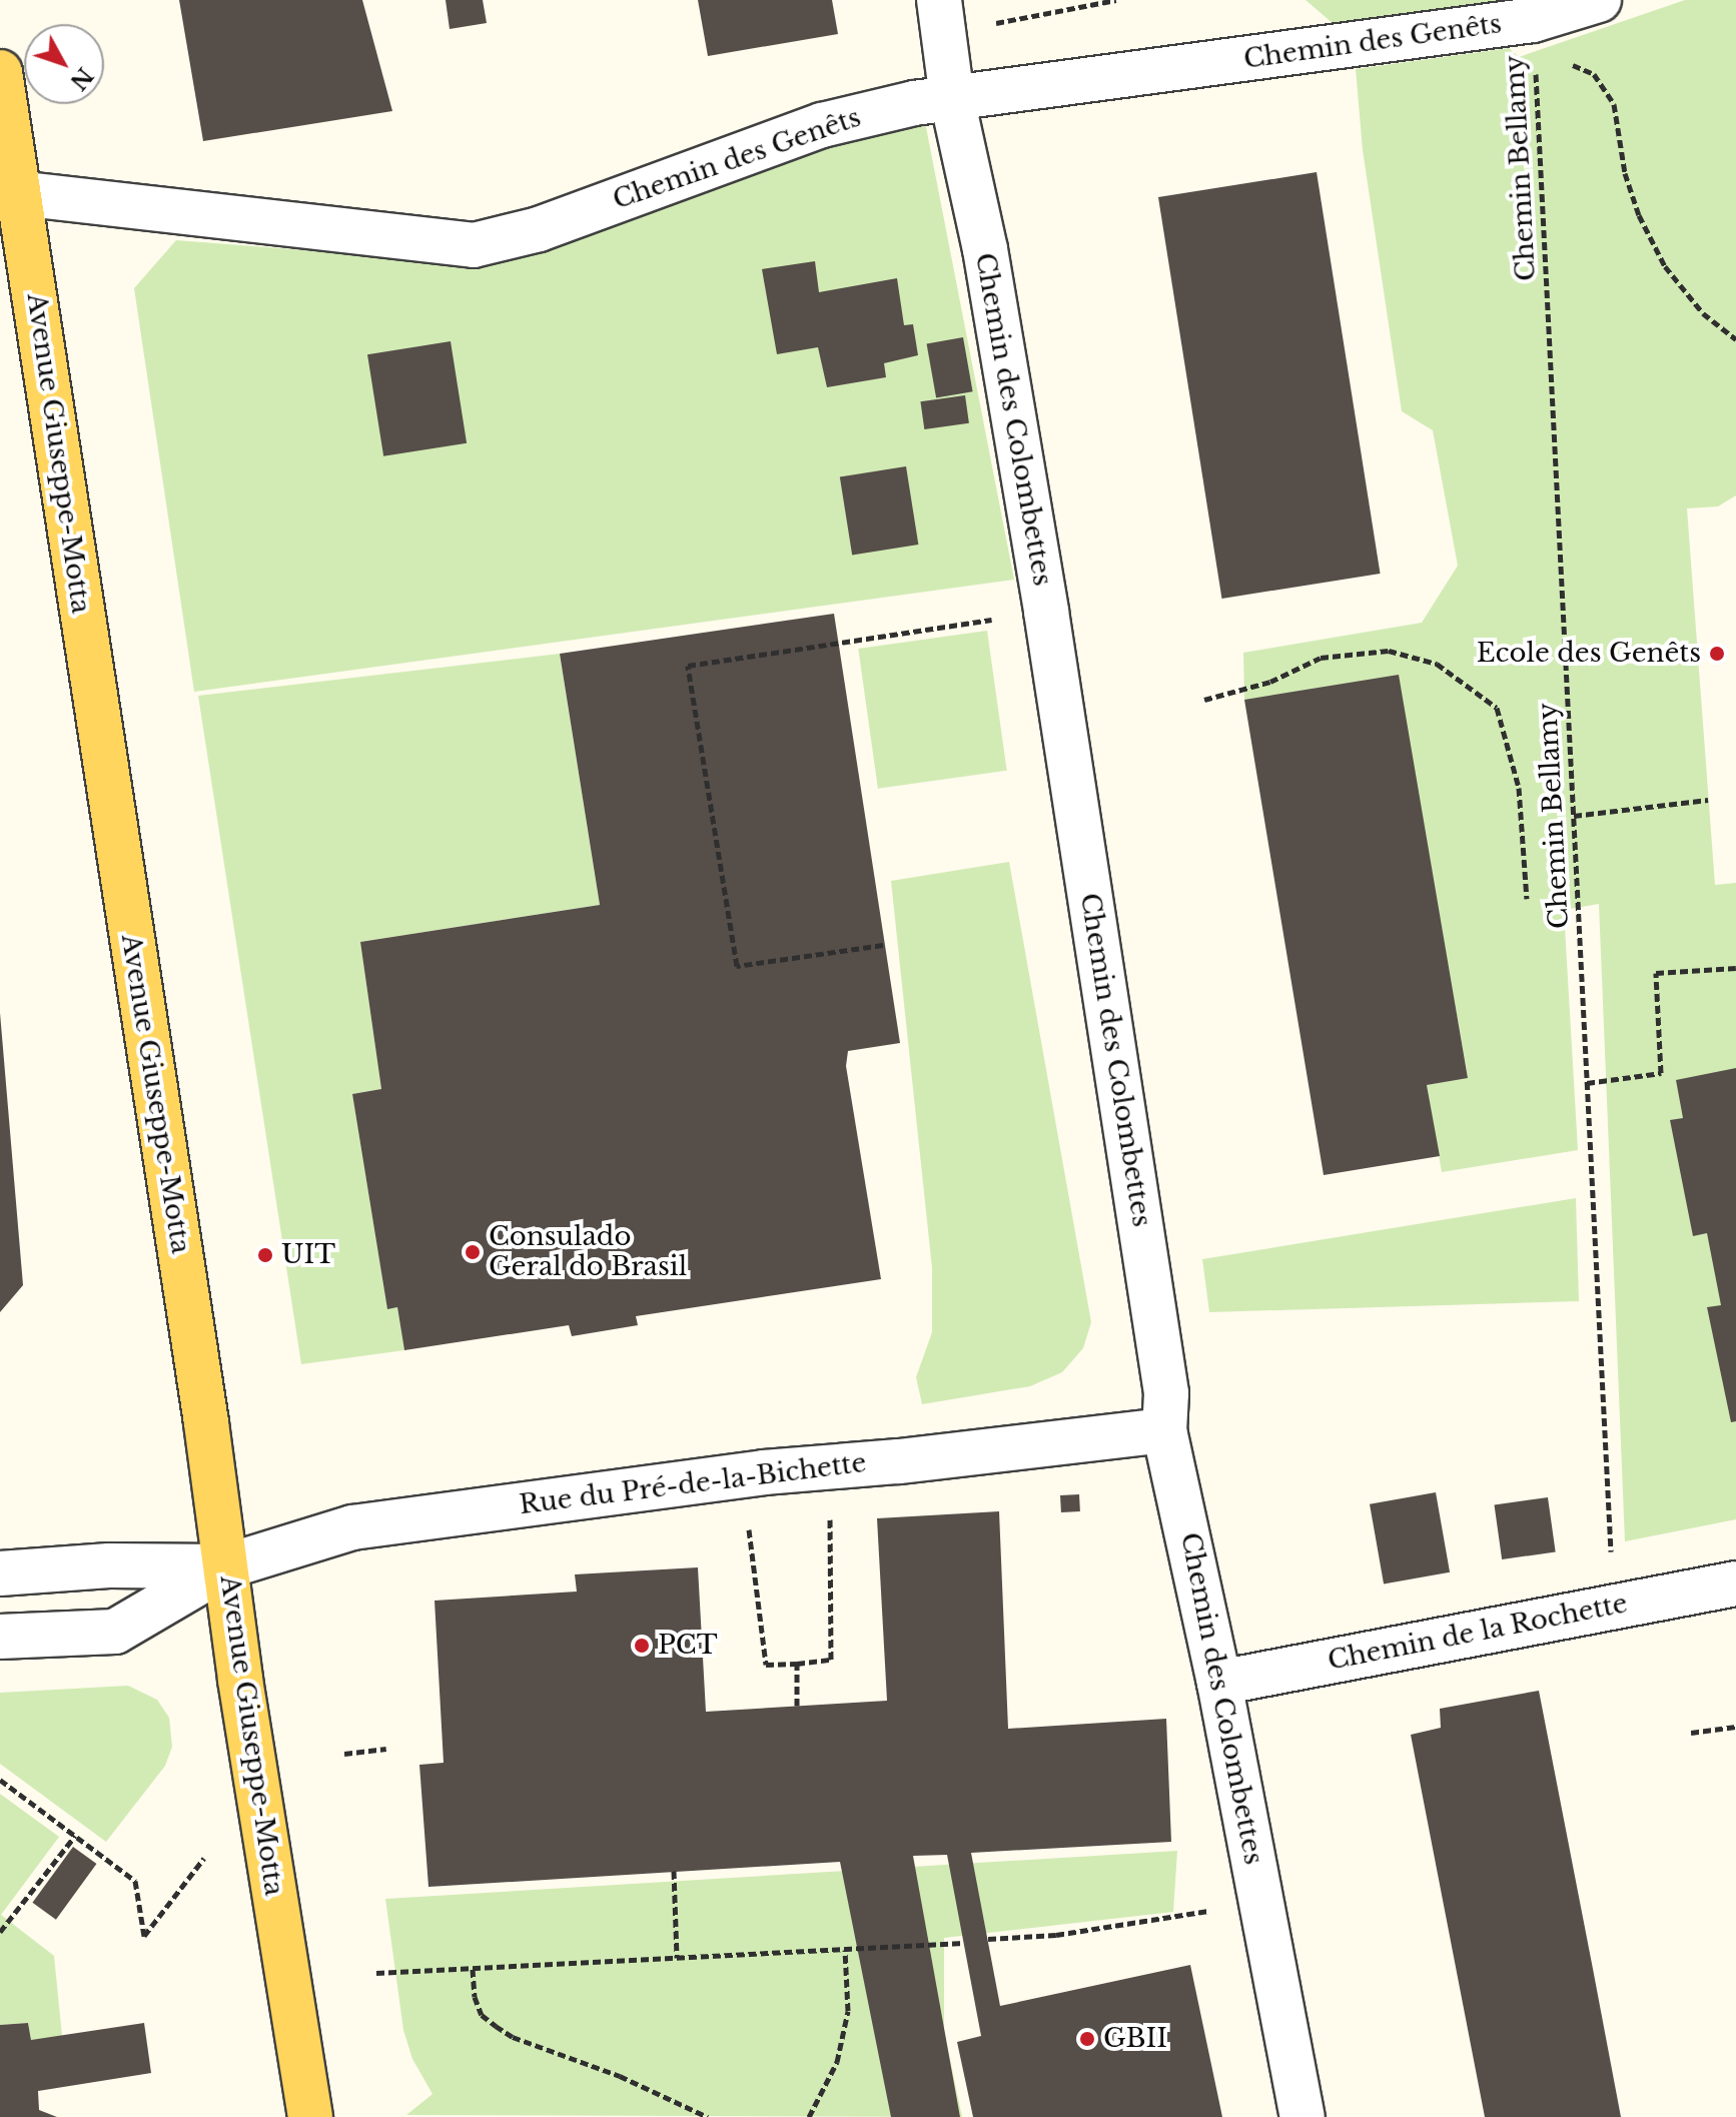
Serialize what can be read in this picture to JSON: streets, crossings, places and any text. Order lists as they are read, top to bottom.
{
  "streets": {
    "main road": ["Avenue Giuseppe-Motta"],
    "street": [
      "Chemin des Genêts",
      "Chemin des Colombettes",
      "Rue du Pré-de-la-Bichette",
      "Chemin de la Rochette"
    ],
    "path": ["Chemin Bellamy"]
  },
  "crossings": [
    ["Chemin des Genêts", "Chemin Bellamy"],
    ["Chemin des Genêts", "Chemin des Colombettes"],
    ["Chemin des Genêts", "Avenue Giuseppe-Motta"],
    ["Chemin des Colombettes", "Rue du Pré-de-la-Bichette"],
    ["Chemin des Colombettes", "Chemin de la Rochette"],
    ["Avenue Giuseppe-Motta", "Rue du Pré-de-la-Bichette"]
  ],
  "places": [
    "Ecole des Genêts",
    "Consulado Geral do Brasil",
    "UIT",
    "PCT",
    "GBII"
  ],
  "north": "bottom right"
}
